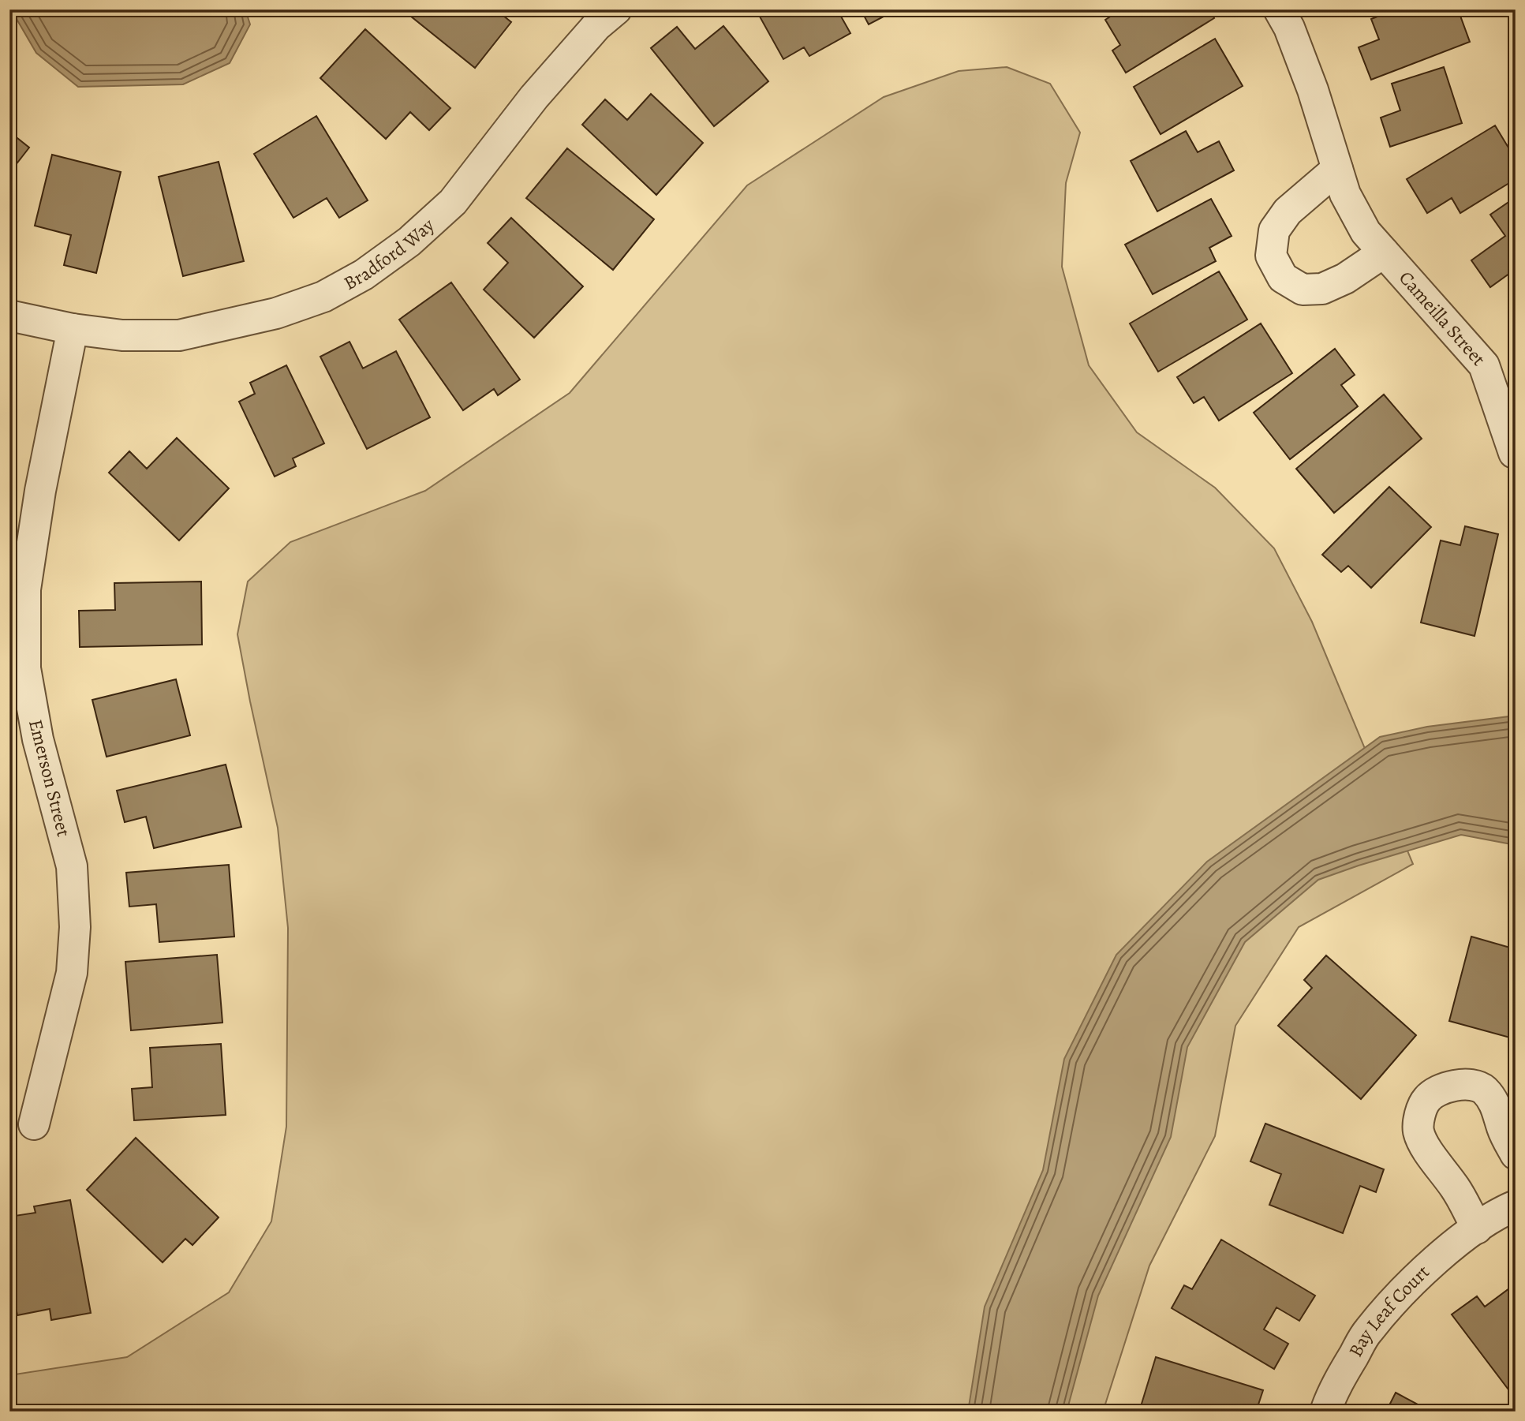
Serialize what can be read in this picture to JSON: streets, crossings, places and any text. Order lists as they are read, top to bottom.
{
  "streets": {
    "street": [
      "Bradford Way",
      "Cameilla Street",
      "Emerson Street",
      "Bay Leaf Court"
    ]
  },
  "crossings": [
    ["Bradford Way", "Emerson Street"]
  ]
}
